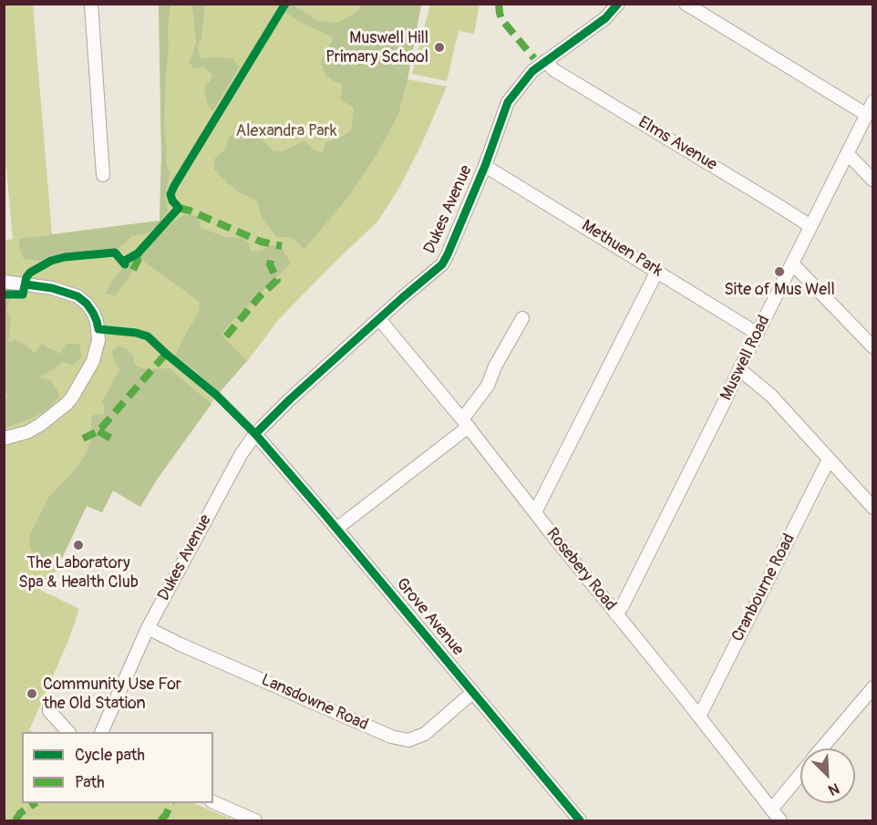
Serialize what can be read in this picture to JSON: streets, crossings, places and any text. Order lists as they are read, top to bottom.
{
  "streets": {
    "street": [
      "Elms Avenue",
      "Dukes Avenue",
      "Methuen Park",
      "Muswell Road",
      "Rosebery Road",
      "Cranbourne Road",
      "Grove Avenue",
      "Lansdowne Road"
    ]
  },
  "crossings": [
    ["Elms Avenue", "Dukes Avenue"],
    ["Elms Avenue", "Muswell Road"],
    ["Dukes Avenue", "Methuen Park"],
    ["Dukes Avenue", "Rosebery Road"],
    ["Dukes Avenue", "Grove Avenue"],
    ["Dukes Avenue", "Lansdowne Road"],
    ["Methuen Park", "Muswell Road"],
    ["Muswell Road", "Rosebery Road"],
    ["Rosebery Road", "Cranbourne Road"],
    ["Grove Avenue", "Lansdowne Road"]
  ],
  "parks": ["Alexandra Park"],
  "places": [
    "Muswell Hill Primary School",
    "Site of Mus Well",
    "The Laboratory Spa & Health Club",
    "Community Use For the Old Station"
  ],
  "legend": ["Cycle path", "Path"],
  "north": "bottom right"
}
